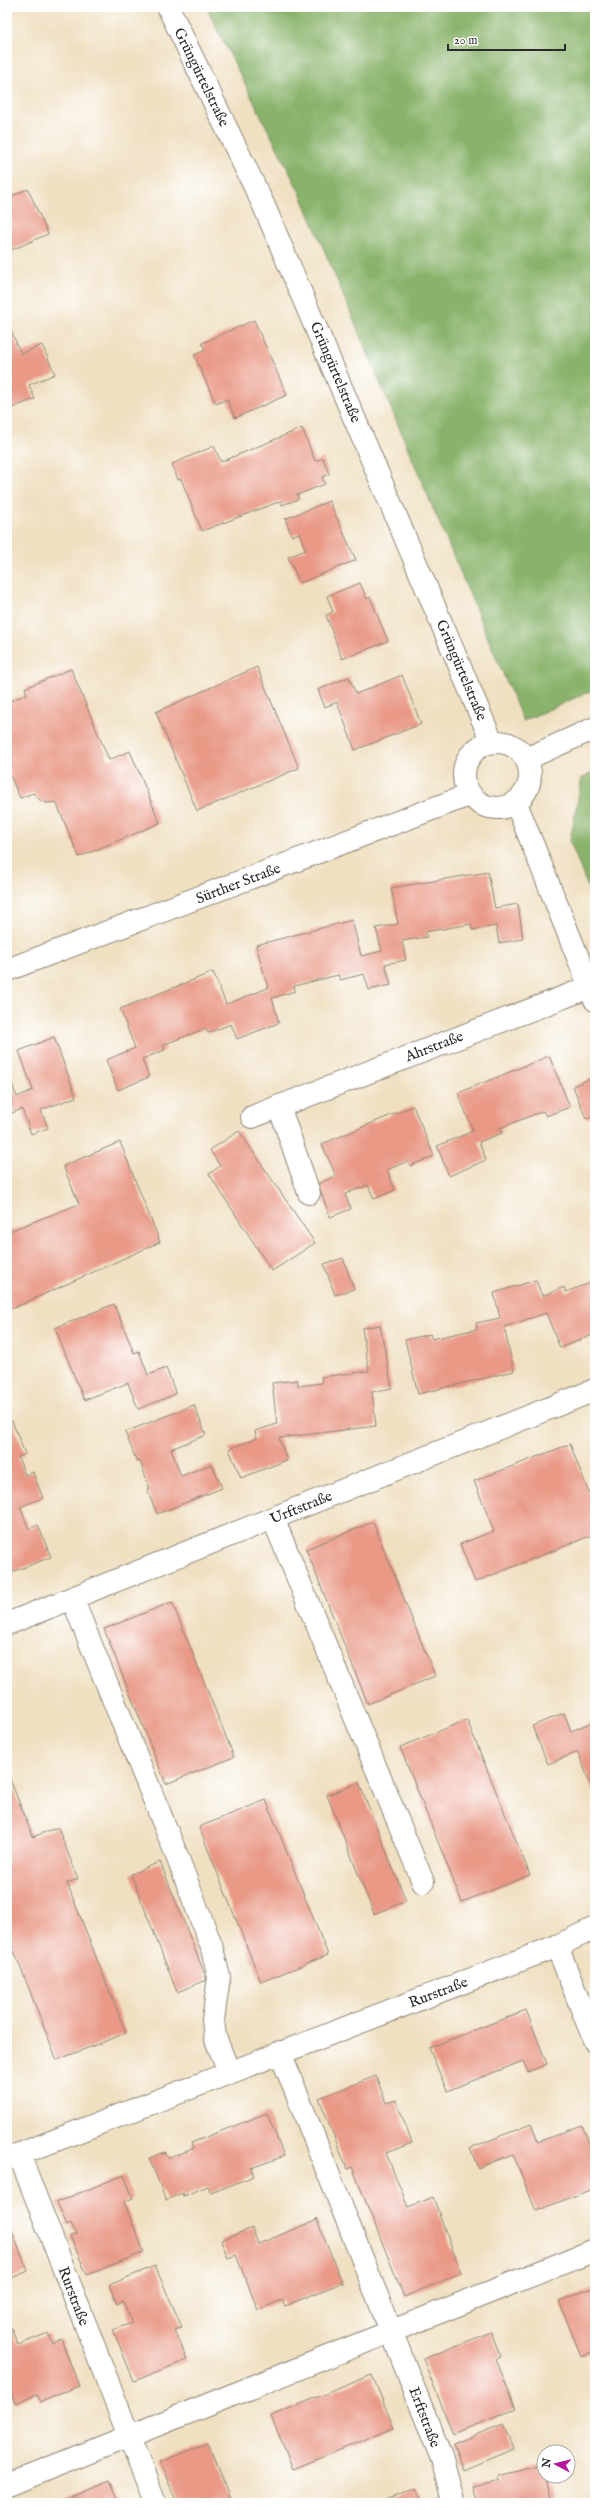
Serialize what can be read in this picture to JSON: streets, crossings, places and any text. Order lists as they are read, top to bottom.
{
  "streets": {
    "street": [
      "Grüngürtelstraße",
      "Sürther Straße",
      "Ahrstraße",
      "Urftstraße",
      "Rurstraße",
      "Erftstraße"
    ]
  },
  "crossings": [
    ["Grüngürtelstraße", "Sürther Straße"]
  ],
  "scale_bar": "20 m",
  "north": "left"
}
